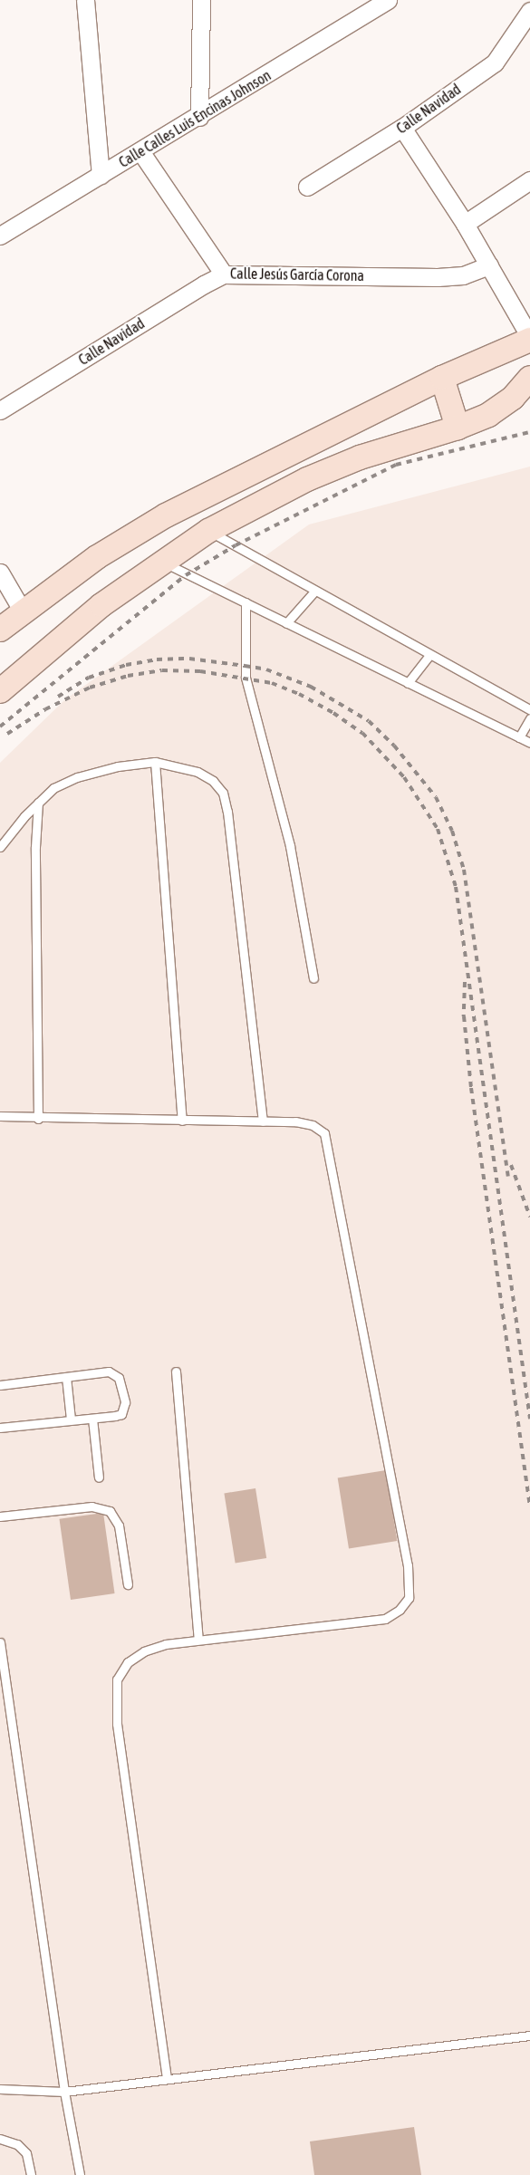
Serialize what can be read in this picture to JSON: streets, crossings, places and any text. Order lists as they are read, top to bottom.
{
  "streets": {
    "street": ["Calle Navidad", "Calle Calles Luis Encinas Johnson", "Calle Jesús García Corona"]
  },
  "crossings": [
    ["Calle Navidad", "Calle Jesús García Corona"],
    ["Calle Calles Luis Encinas Johnson", "Calle Jesús García Corona"]
  ]
}
